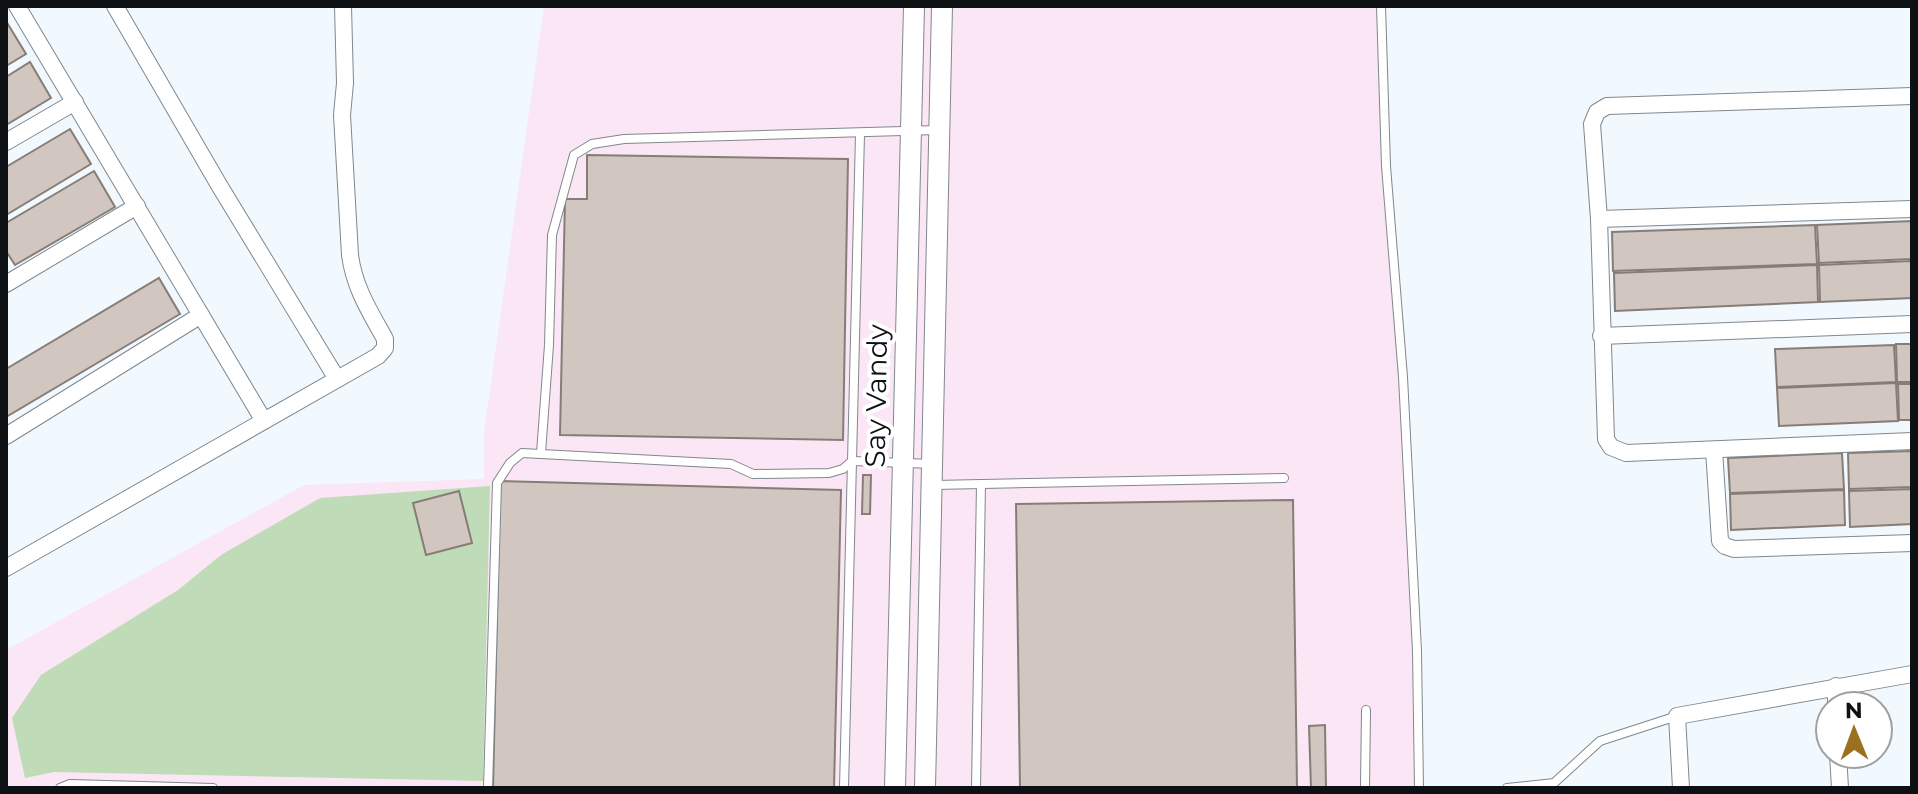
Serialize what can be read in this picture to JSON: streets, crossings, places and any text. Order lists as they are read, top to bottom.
{
  "streets": {
    "street": ["Say Vandy"]
  },
  "north": "top"
}
